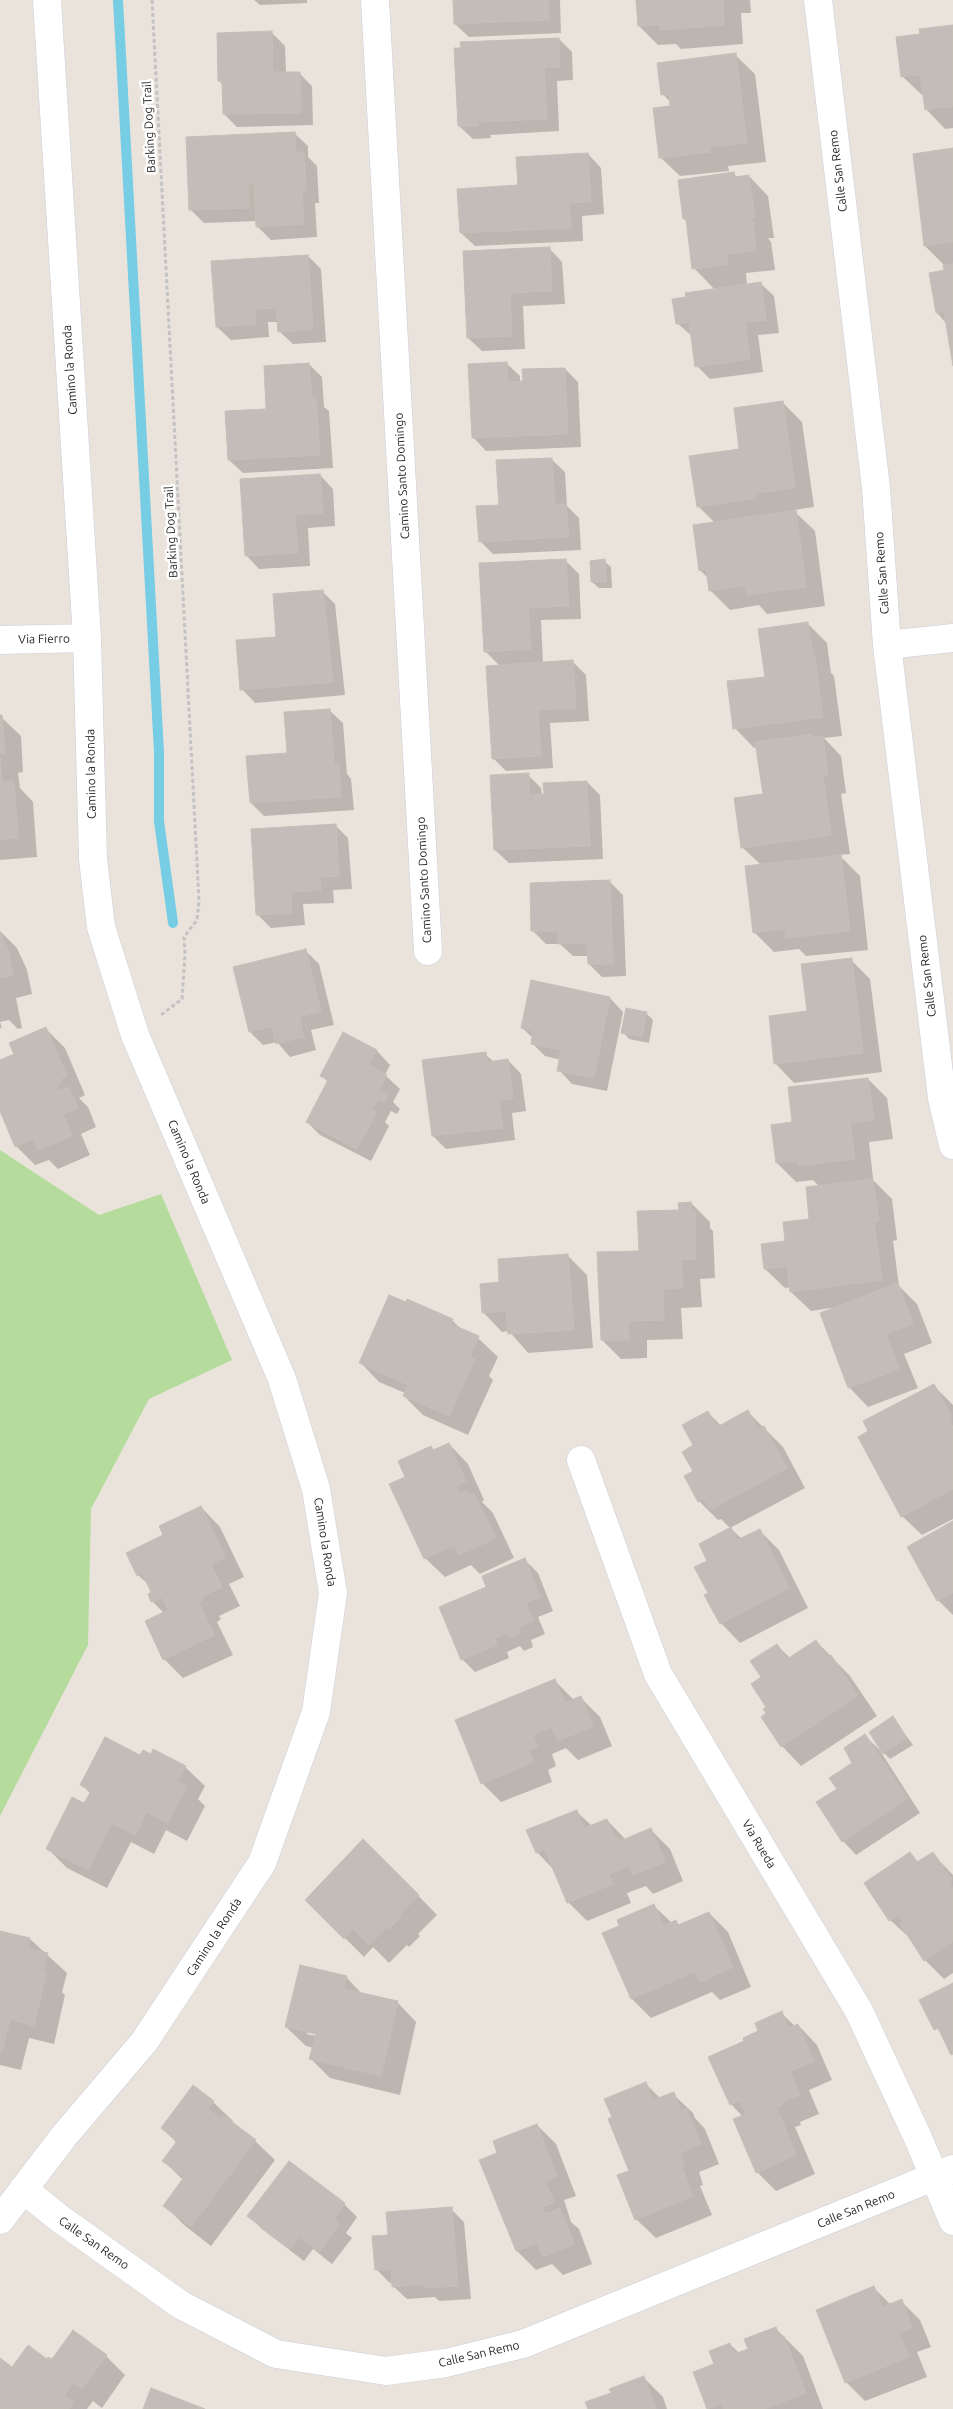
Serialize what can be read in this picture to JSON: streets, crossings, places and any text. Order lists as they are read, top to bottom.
{
  "streets": {
    "street": [
      "Calle San Remo",
      "Camino la Ronda",
      "Camino Santo Domingo",
      "Via Fierro",
      "Via Rueda"
    ],
    "path": ["Barking Dog Trail"]
  },
  "crossings": [
    ["Barking Dog Trail", "Camino la Ronda"],
    ["Calle San Remo", "Camino la Ronda"],
    ["Calle San Remo", "Via Rueda"],
    ["Camino la Ronda", "Via Fierro"]
  ]
}
